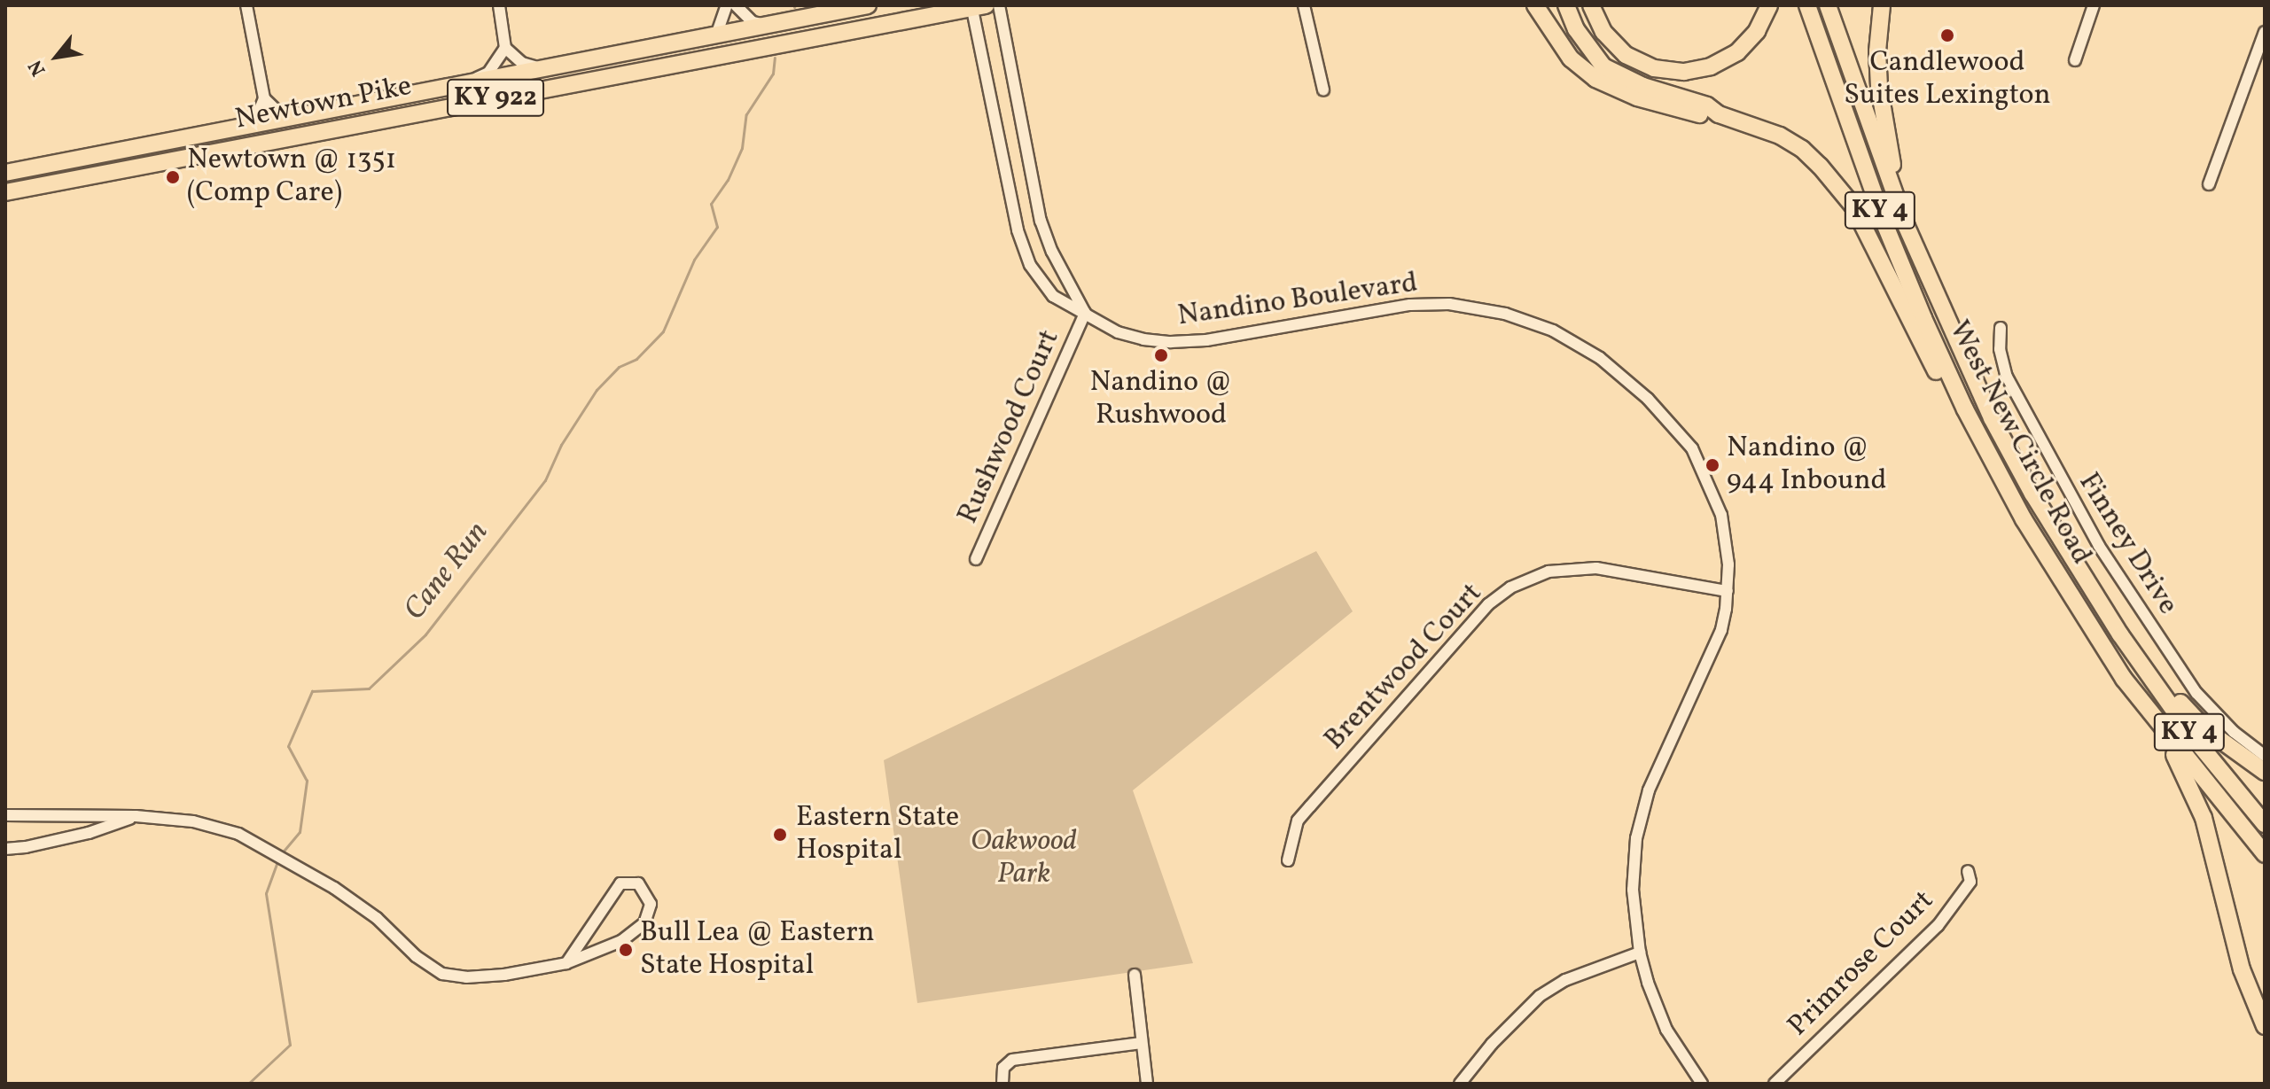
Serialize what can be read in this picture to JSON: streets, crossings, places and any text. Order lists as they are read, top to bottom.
{
  "streets": {
    "highway": [
      "KY 922",
      "Newtown Pike",
      "KY 4",
      "West New Circle Road"
    ],
    "street": [
      "Nandino Boulevard",
      "Rushwood Court",
      "Finney Drive",
      "Brentwood Court",
      "Primrose Court"
    ]
  },
  "crossings": [
    ["Newtown Pike", "Nandino Boulevard"],
    ["KY 4", "West New Circle Road"],
    ["Nandino Boulevard", "Rushwood Court"],
    ["Nandino Boulevard", "Brentwood Court"]
  ],
  "water": ["Cane Run"],
  "parks": ["Oakwood Park"],
  "places": [
    "Candlewood Suites Lexington",
    "Newtown @ 1351 (Comp Care)",
    "Nandino @ Rushwood",
    "Nandino @ 944 Inbound",
    "Eastern State Hospital",
    "Bull Lea @ Eastern State Hospital"
  ],
  "north": "bottom left"
}
